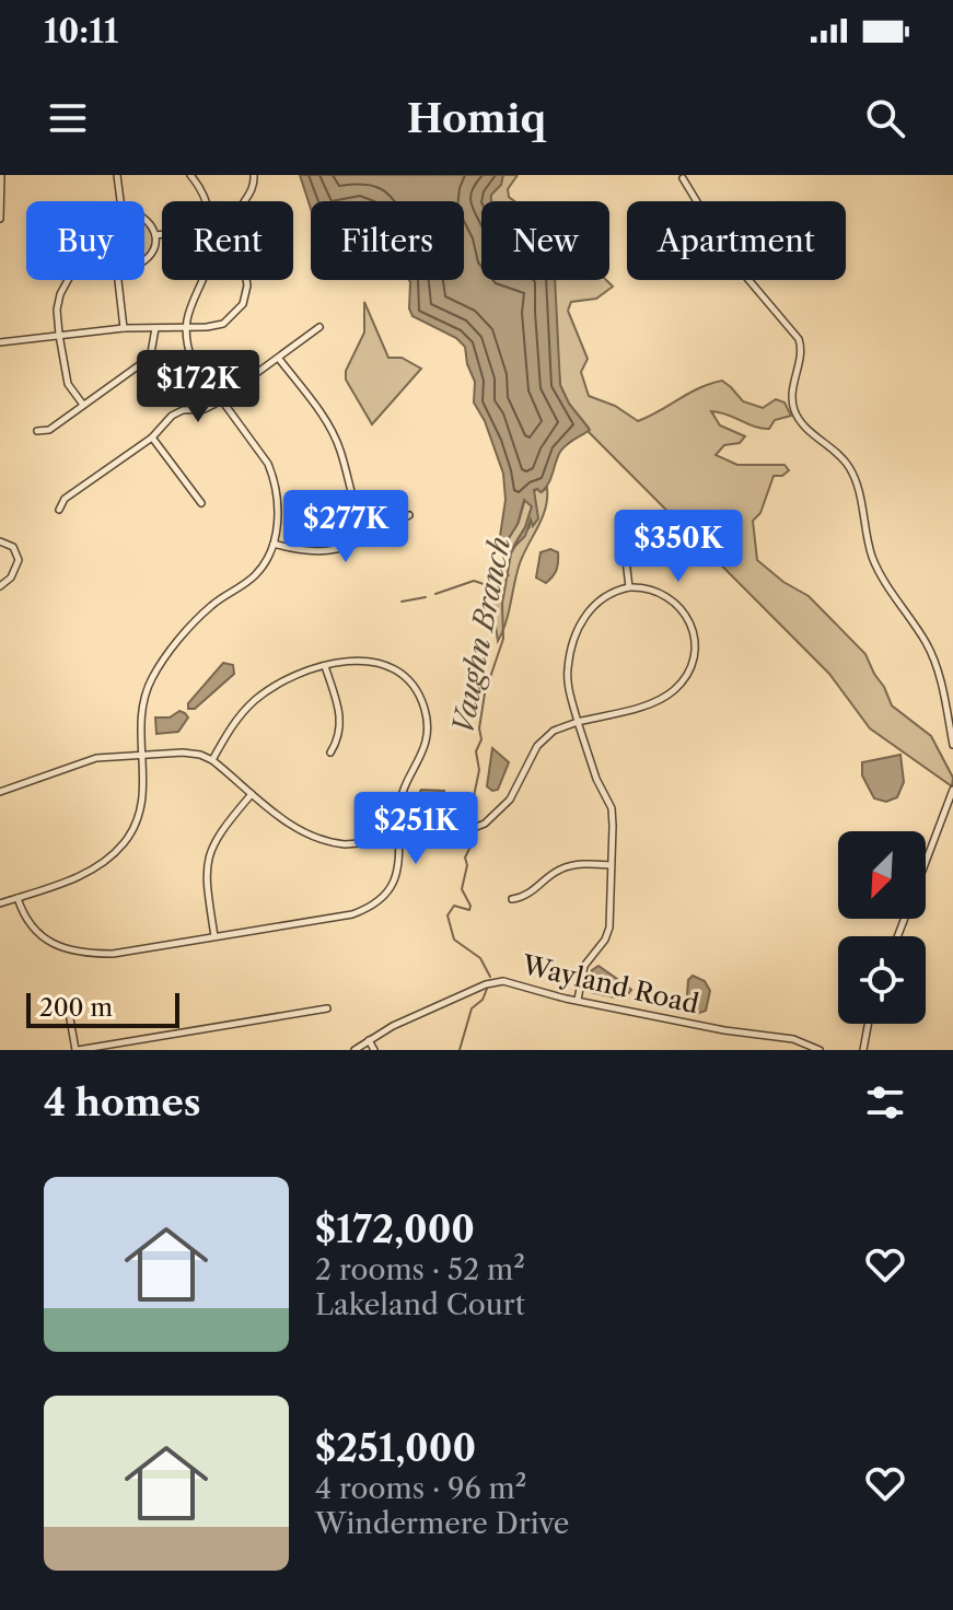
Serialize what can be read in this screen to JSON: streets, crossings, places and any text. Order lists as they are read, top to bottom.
{
  "streets": {
    "street": ["Wayland Road"]
  },
  "water": ["Vaughn Branch"],
  "scale_bar": "200 m",
  "north": "bottom left",
  "page": {
    "status": "10:11",
    "header": "Homiq",
    "chip": [
      "Buy",
      "Rent",
      "Filters",
      "New",
      "Apartment"
    ],
    "price": [
      "$172K",
      "$277K",
      "$350K",
      "$251K"
    ],
    "scale": "200 m",
    "heading": "4 homes",
    "list": [
      {
        "name": "$172,000",
        "note": "2 rooms · 52 m² · Lakeland Court"
      },
      {
        "name": "$251,000",
        "note": "4 rooms · 96 m² · Windermere Drive"
      }
    ]
  }
}
